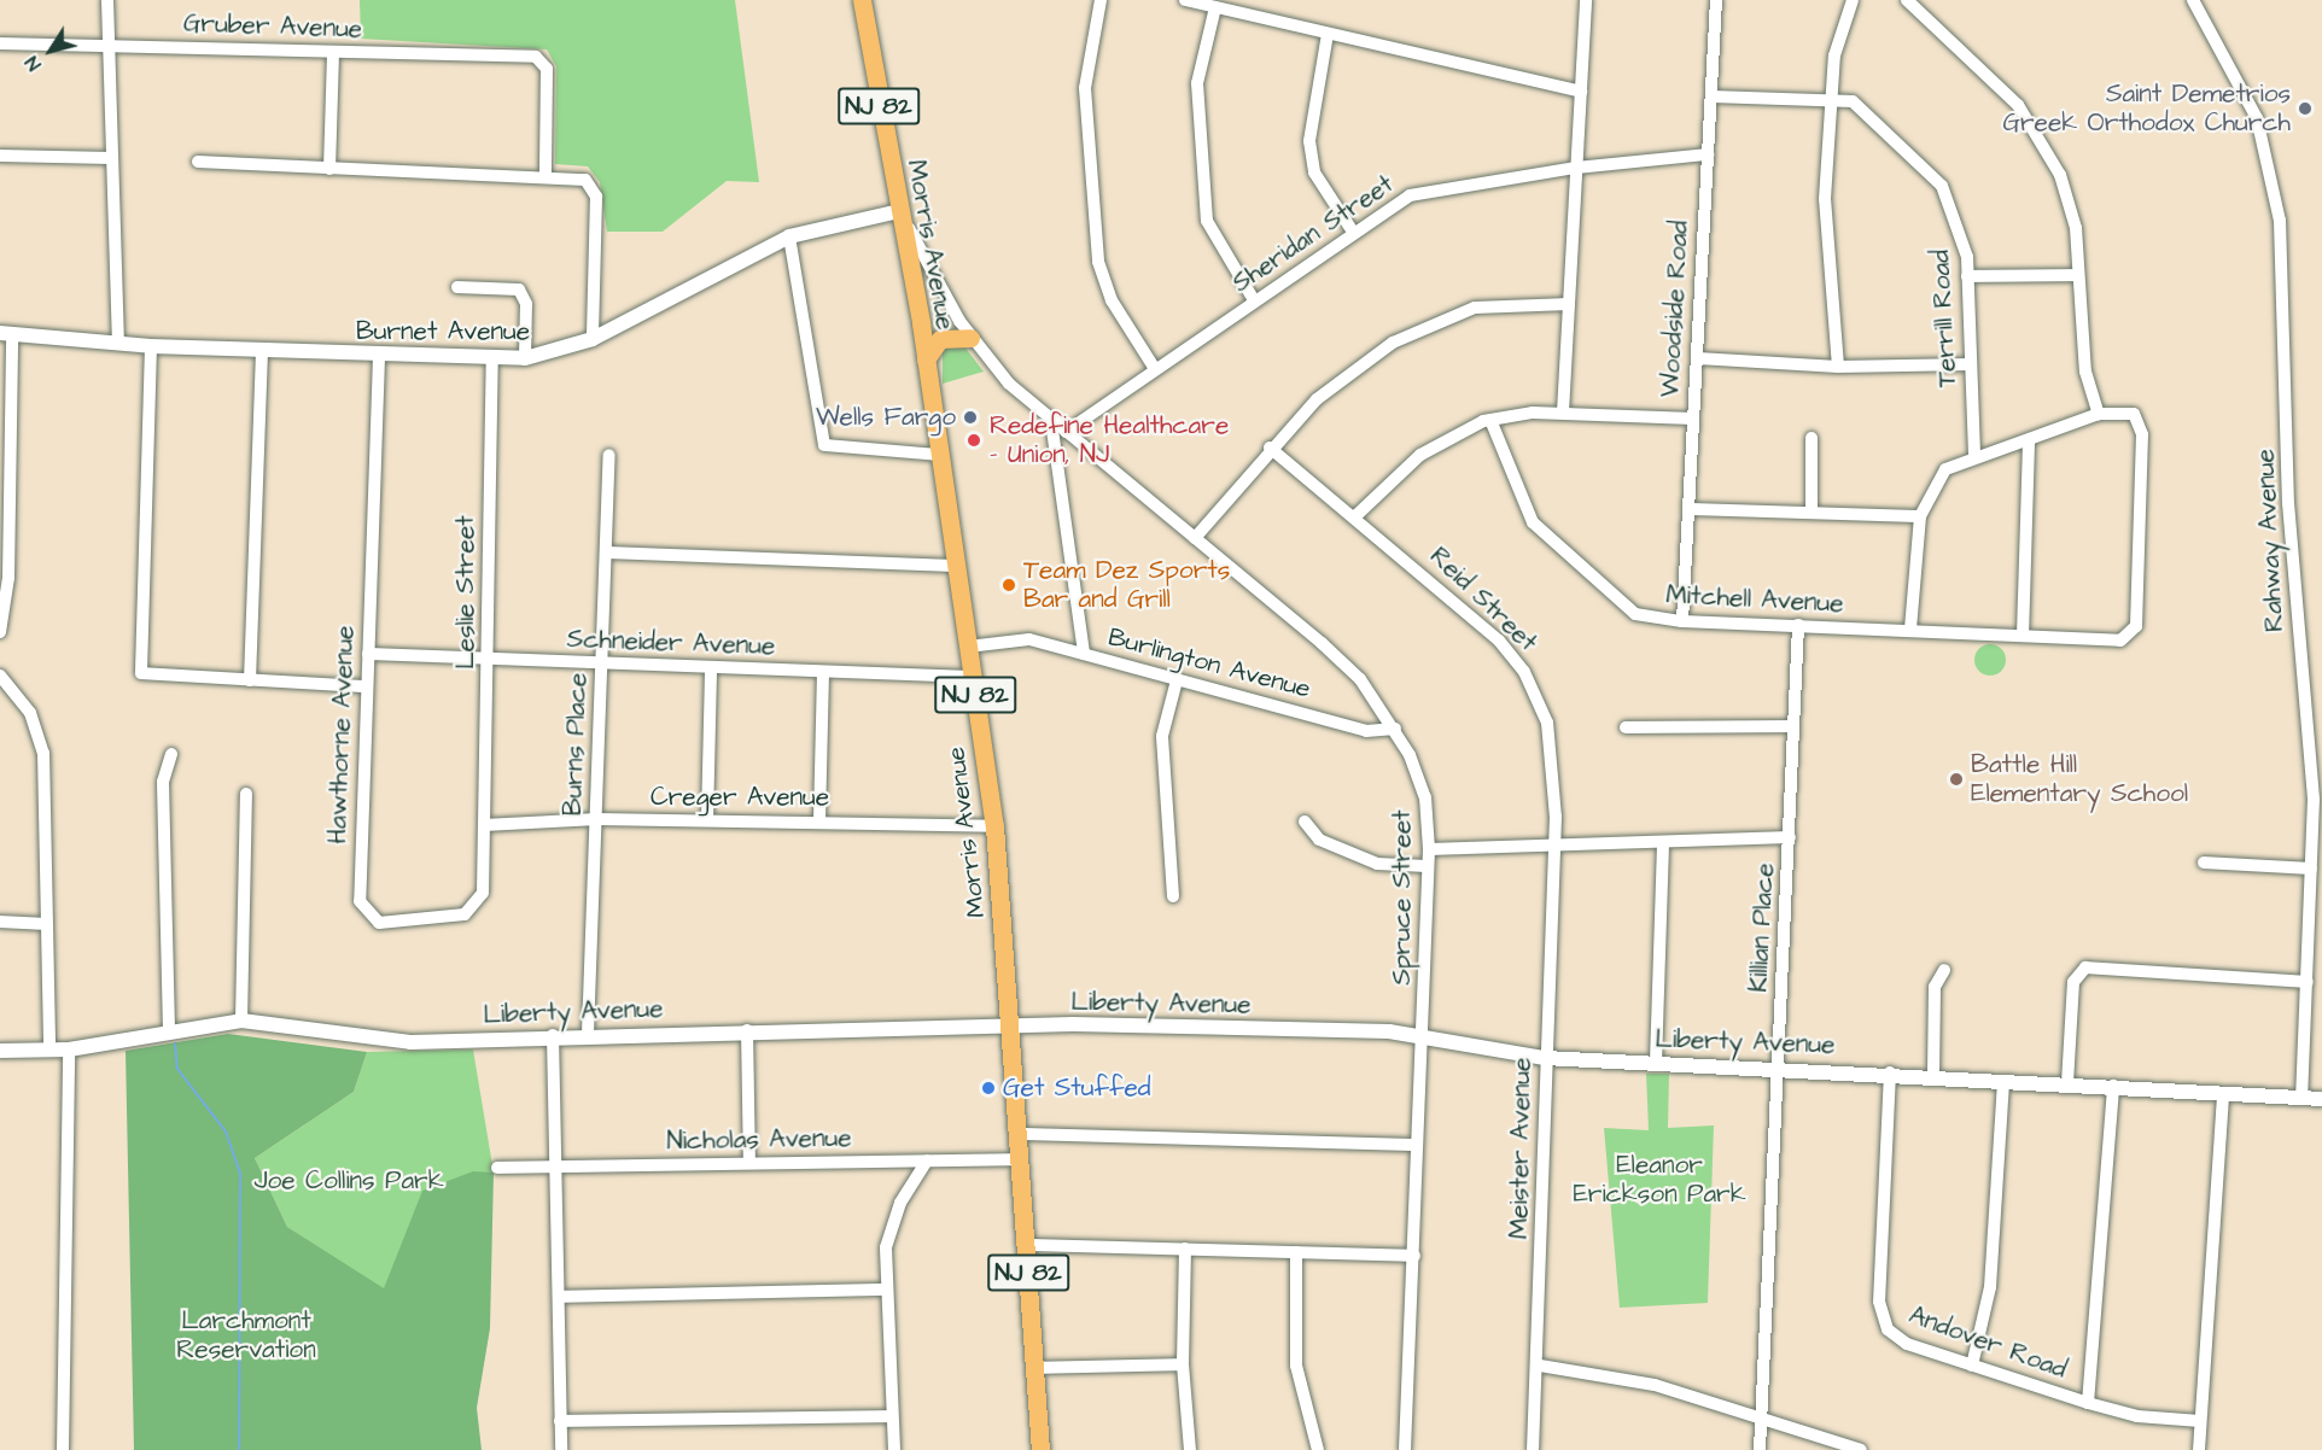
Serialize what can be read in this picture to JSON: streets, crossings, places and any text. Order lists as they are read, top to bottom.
{
  "streets": {
    "main road": ["NJ 82", "Morris Avenue"],
    "street": [
      "Gruber Avenue",
      "Sheridan Street",
      "Woodside Road",
      "Terrill Road",
      "Burnet Avenue",
      "Rahway Avenue",
      "Leslie Street",
      "Reid Street",
      "Mitchell Avenue",
      "Schneider Avenue",
      "Burlington Avenue",
      "Hawthorne Avenue",
      "Burns Place",
      "Creger Avenue",
      "Spruce Street",
      "Killian Place",
      "Liberty Avenue",
      "Nicholas Avenue",
      "Meister Avenue",
      "Andover Road"
    ]
  },
  "crossings": [
    ["Sheridan Street", "Woodside Road"],
    ["Sheridan Street", "Spruce Street"],
    ["Morris Avenue", "Burnet Avenue"],
    ["Morris Avenue", "Schneider Avenue"],
    ["Morris Avenue", "Burlington Avenue"],
    ["Morris Avenue", "Creger Avenue"],
    ["Morris Avenue", "Spruce Street"],
    ["Morris Avenue", "Liberty Avenue"],
    ["Morris Avenue", "Nicholas Avenue"],
    ["Woodside Road", "Terrill Road"],
    ["Woodside Road", "Mitchell Avenue"],
    ["Burnet Avenue", "Leslie Street"],
    ["Burnet Avenue", "Hawthorne Avenue"],
    ["Burnet Avenue", "Spruce Street"],
    ["Rahway Avenue", "Liberty Avenue"],
    ["Leslie Street", "Schneider Avenue"],
    ["Leslie Street", "Hawthorne Avenue"],
    ["Leslie Street", "Creger Avenue"],
    ["Reid Street", "Meister Avenue"],
    ["Mitchell Avenue", "Killian Place"],
    ["Schneider Avenue", "Hawthorne Avenue"],
    ["Schneider Avenue", "Burns Place"],
    ["Burlington Avenue", "Spruce Street"],
    ["Hawthorne Avenue", "Creger Avenue"],
    ["Burns Place", "Creger Avenue"],
    ["Burns Place", "Liberty Avenue"],
    ["Spruce Street", "Liberty Avenue"],
    ["Killian Place", "Liberty Avenue"],
    ["Liberty Avenue", "Meister Avenue"],
    ["Liberty Avenue", "Andover Road"]
  ],
  "parks": ["Eleanor Erickson Park", "Joe Collins Park", "Larchmont Reservation"],
  "places": [
    "Saint Demetrios Greek Orthodox Church",
    "Wells Fargo",
    "Redefine Healthcare - Union, NJ",
    "Team Dez Sports Bar and Grill",
    "Battle Hill Elementary School",
    "Get Stuffed"
  ],
  "north": "bottom left"
}
